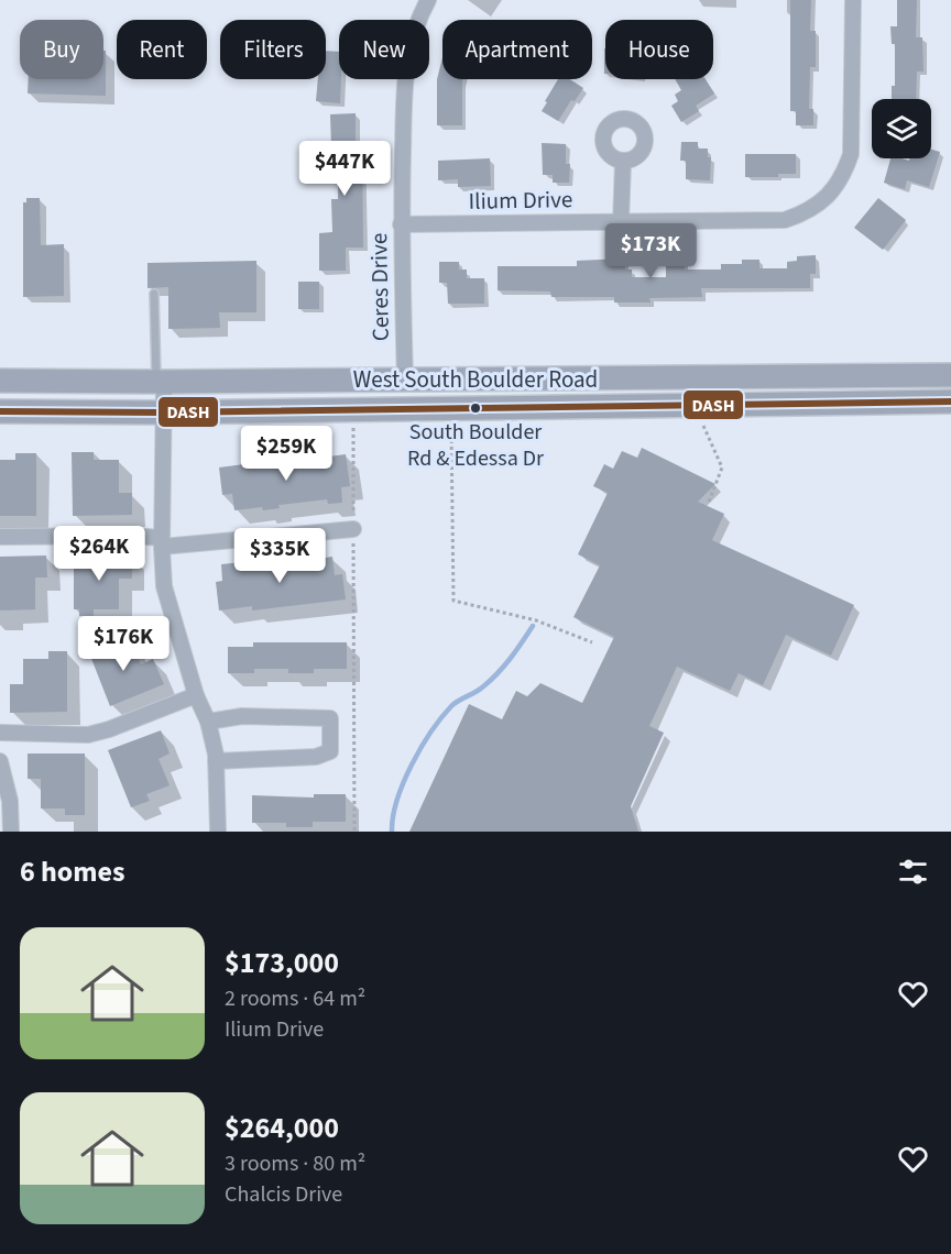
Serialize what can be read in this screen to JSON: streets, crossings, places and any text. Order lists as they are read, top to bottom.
{
  "streets": {
    "main road": ["West South Boulder Road"],
    "street": ["Ilium Drive", "Ceres Drive"]
  },
  "crossings": [
    ["Ilium Drive", "Ceres Drive"],
    ["Ceres Drive", "West South Boulder Road"]
  ],
  "places": ["South Boulder Rd & Edessa Dr"],
  "lines": ["transit line DASH"],
  "page": {
    "chip": [
      "Buy",
      "Rent",
      "Filters",
      "New",
      "Apartment",
      "House"
    ],
    "price": [
      "$447K",
      "$173K",
      "$259K",
      "$264K",
      "$335K",
      "$176K"
    ],
    "heading": "6 homes",
    "list": [
      {
        "name": "$173,000",
        "note": "2 rooms · 64 m² · Ilium Drive"
      },
      {
        "name": "$264,000",
        "note": "3 rooms · 80 m² · Chalcis Drive"
      }
    ]
  }
}
